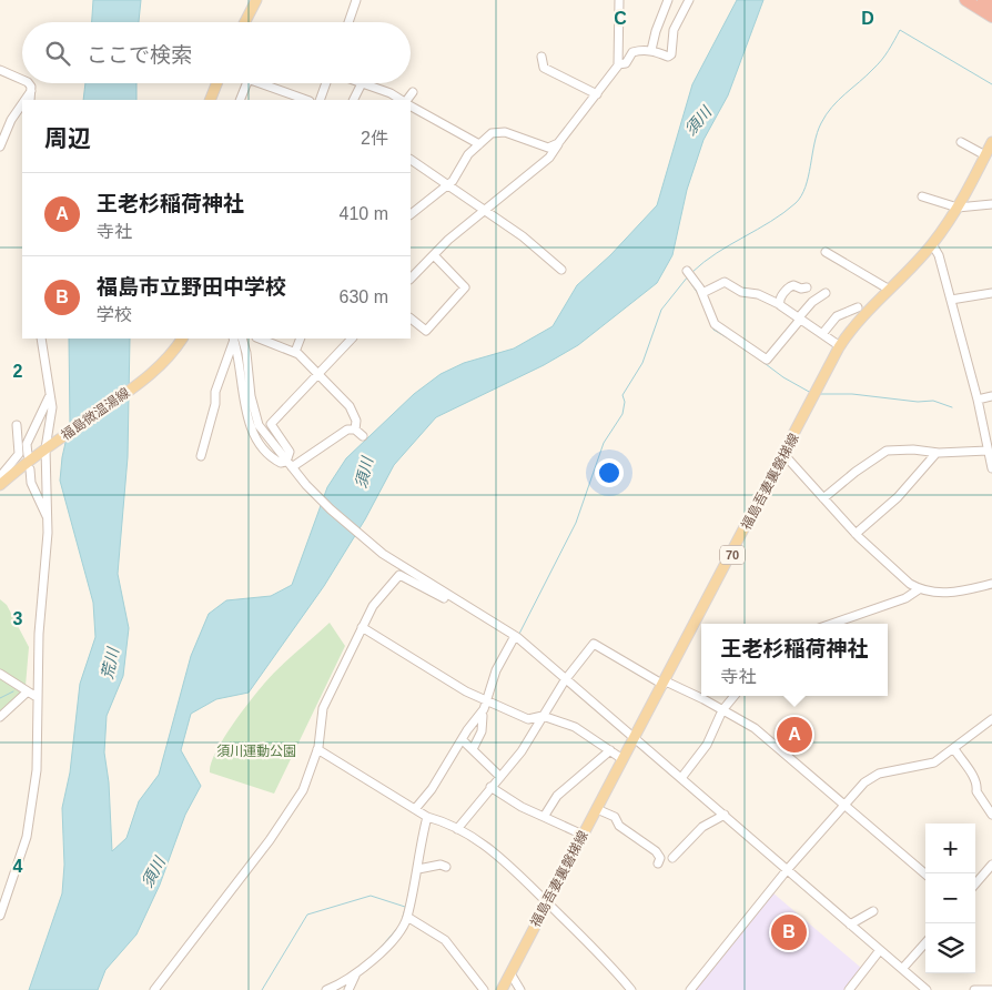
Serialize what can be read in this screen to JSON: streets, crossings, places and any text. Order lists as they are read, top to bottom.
{
  "streets": {
    "main road": ["福島微温湯線", "福島吾妻裏磐梯線", "70"]
  },
  "water": ["須川", "荒川"],
  "parks": ["須川運動公園"],
  "page": {
    "search": "ここで検索",
    "heading": ["周辺", "2件"],
    "list": [
      {
        "mark": "A",
        "name": "王老杉稲荷神社",
        "note": "寺社",
        "value": "410 m"
      },
      {
        "mark": "B",
        "name": "福島市立野田中学校",
        "note": "学校",
        "value": "630 m"
      }
    ],
    "popup": ["王老杉稲荷神社", "寺社"],
    "pins": ["A", "B"],
    "map_buttons": ["+", "−"]
  },
  "grid": {
    "columns": ["C", "D"],
    "rows": ["2", "3", "4"]
  }
}
